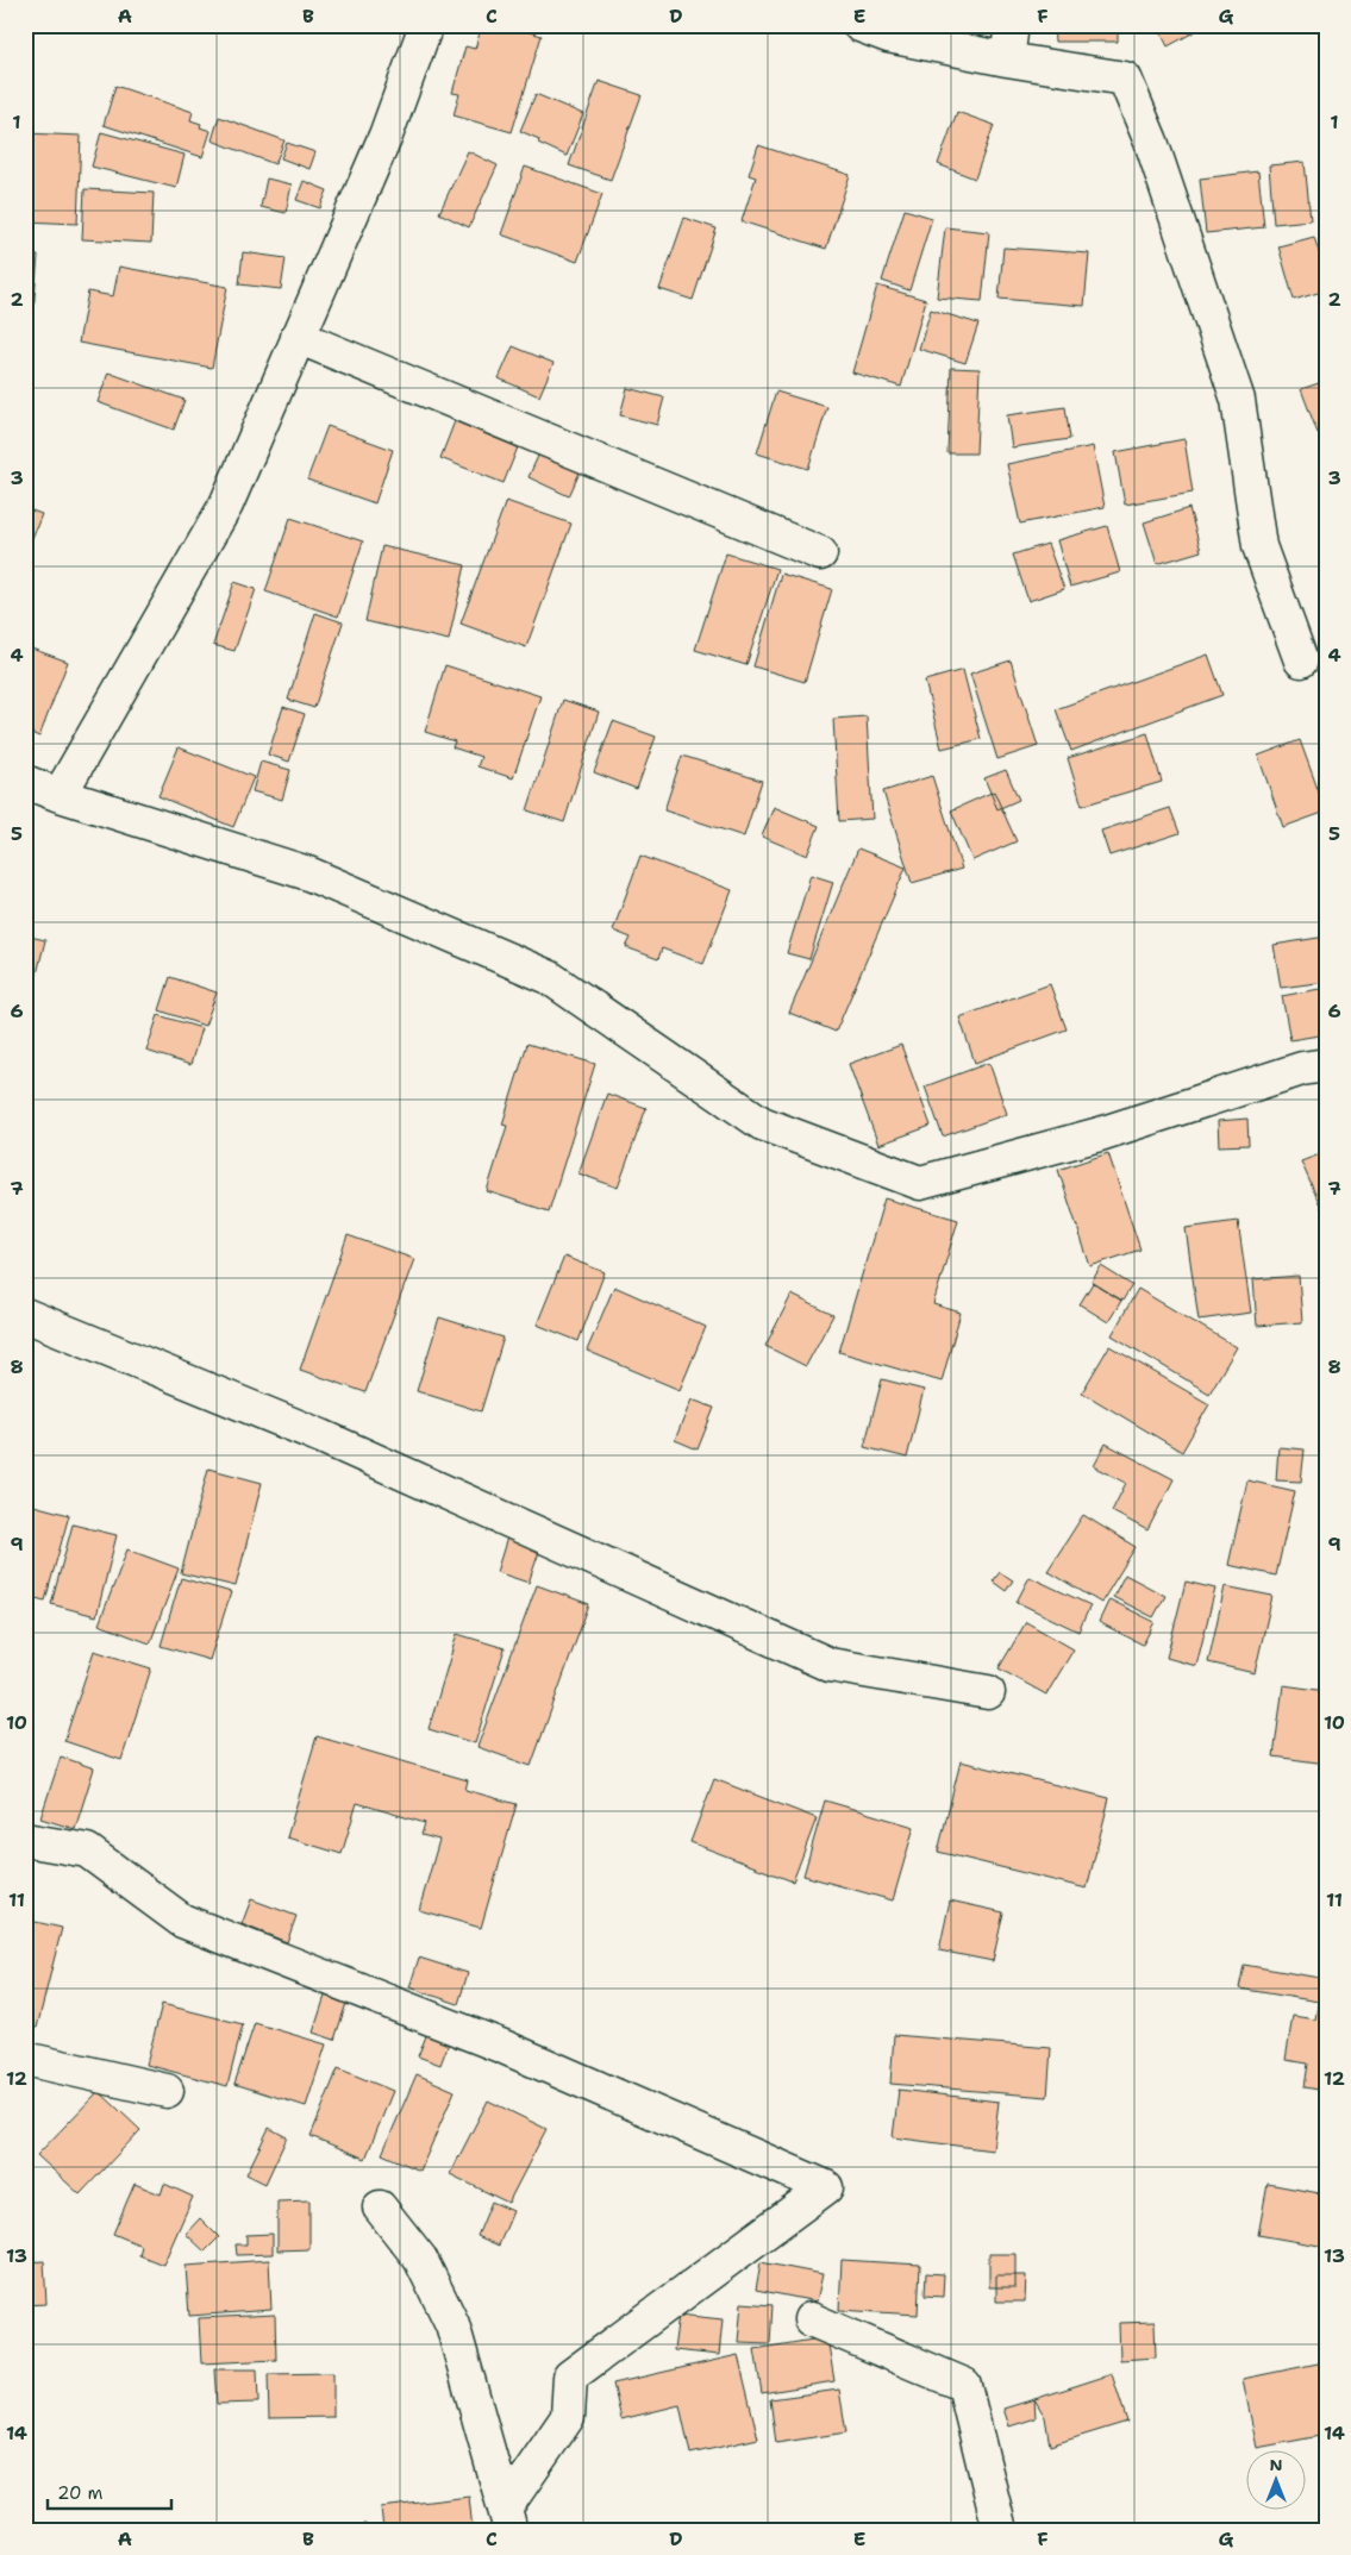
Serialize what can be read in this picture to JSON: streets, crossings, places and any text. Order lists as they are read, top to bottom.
{
  "scale_bar": "20 m",
  "north": "top",
  "grid": {
    "columns": [
      "A",
      "B",
      "C",
      "D",
      "E",
      "F",
      "G"
    ],
    "rows": [
      "1",
      "2",
      "3",
      "4",
      "5",
      "6",
      "7",
      "8",
      "9",
      "10",
      "11",
      "12",
      "13",
      "14"
    ]
  }
}
